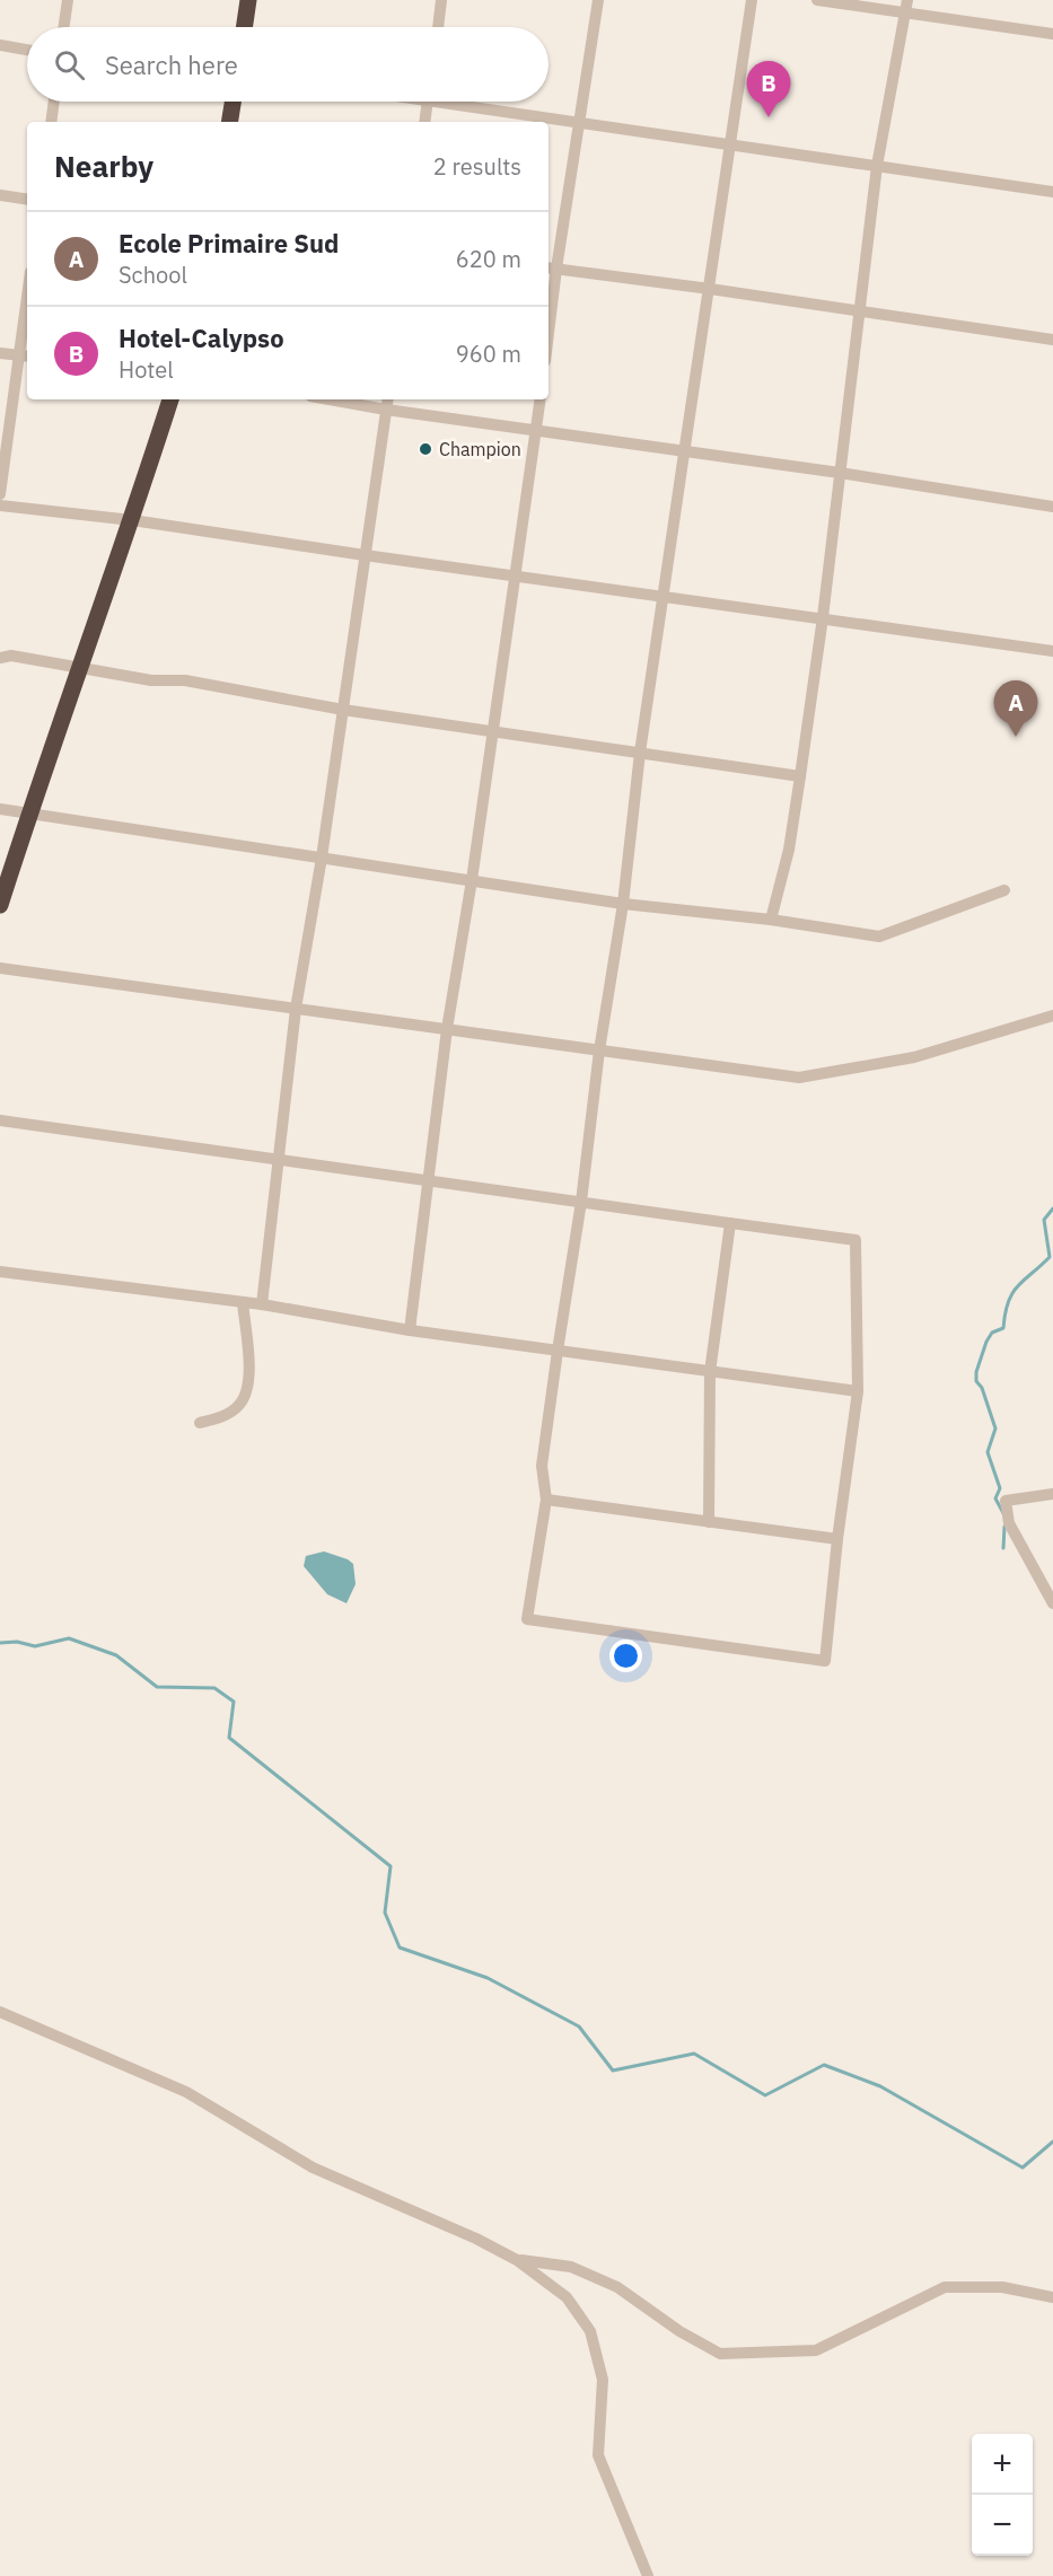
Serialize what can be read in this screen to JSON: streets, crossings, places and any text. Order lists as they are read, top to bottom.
{
  "places": ["Champion"],
  "page": {
    "search": "Search here",
    "pins": ["B", "A"],
    "heading": ["Nearby", "2 results"],
    "list": [
      {
        "mark": "A",
        "name": "Ecole Primaire Sud",
        "note": "School",
        "value": "620 m"
      },
      {
        "mark": "B",
        "name": "Hotel-Calypso",
        "note": "Hotel",
        "value": "960 m"
      }
    ],
    "map_buttons": ["+", "−"]
  }
}
